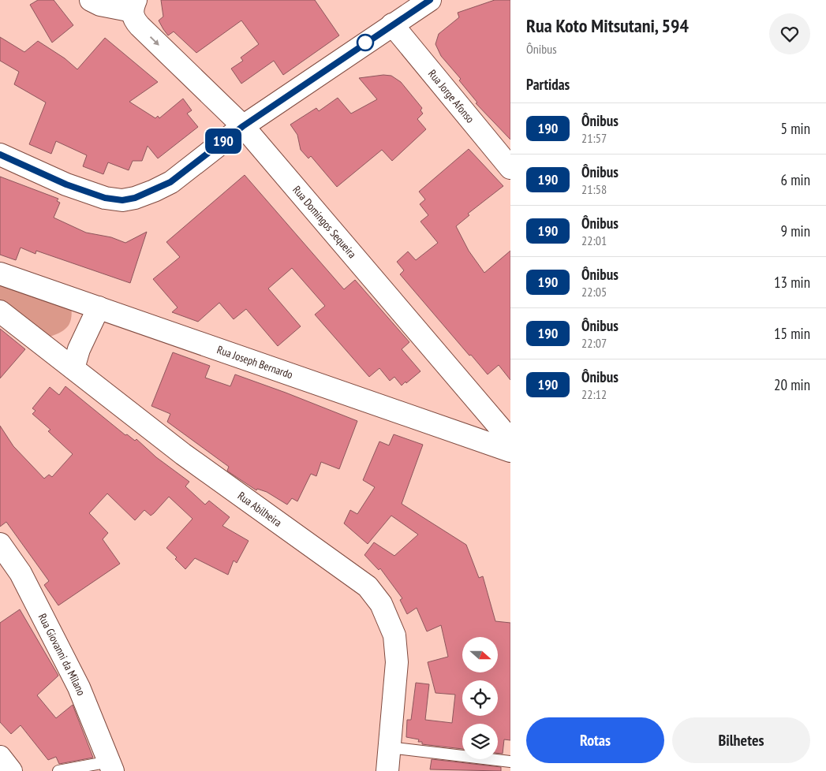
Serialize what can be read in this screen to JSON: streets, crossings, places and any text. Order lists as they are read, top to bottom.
{
  "streets": {
    "street": [
      "Rua Jorge Afonso",
      "Rua Domingos Sequeira",
      "Rua Joseph Bernardo",
      "Rua Abilheira",
      "Rua Giovanni da Milano"
    ]
  },
  "lines": ["bus line 190"],
  "north": "right",
  "page": {
    "on_map": "190",
    "heading": [
      ["Rua Koto Mitsutani, 594", "Ônibus"],
      "Partidas"
    ],
    "list": [
      {
        "mark": "190",
        "name": "Ônibus",
        "note": "21:57",
        "value": "5 min"
      },
      {
        "mark": "190",
        "name": "Ônibus",
        "note": "21:58",
        "value": "6 min"
      },
      {
        "mark": "190",
        "name": "Ônibus",
        "note": "22:01",
        "value": "9 min"
      },
      {
        "mark": "190",
        "name": "Ônibus",
        "note": "22:05",
        "value": "13 min"
      },
      {
        "mark": "190",
        "name": "Ônibus",
        "note": "22:07",
        "value": "15 min"
      },
      {
        "mark": "190",
        "name": "Ônibus",
        "note": "22:12",
        "value": "20 min"
      }
    ],
    "buttons": ["Rotas", "Bilhetes"]
  }
}
